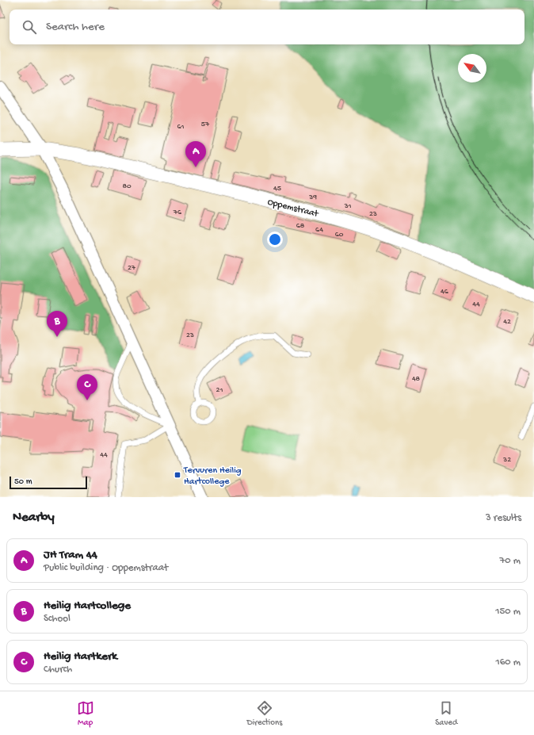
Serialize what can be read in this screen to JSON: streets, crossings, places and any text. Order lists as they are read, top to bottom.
{
  "streets": {
    "street": ["Oppemstraat"]
  },
  "places": {
    "transit": ["Tervuren Heilig Hartcollege"]
  },
  "house_numbers": [
    "57",
    "61",
    "80",
    "45",
    "39",
    "31",
    "76",
    "23",
    "68",
    "64",
    "60",
    "27",
    "46",
    "44",
    "42",
    "23",
    "48",
    "21",
    "44",
    "32"
  ],
  "scale_bar": "50 m",
  "north": "top left",
  "page": {
    "search": "Search here",
    "pins": ["A", "B", "C"],
    "scale": "50 m",
    "heading": ["Nearby", "3 results"],
    "list": [
      {
        "mark": "A",
        "name": "JH Tram 44",
        "note": "Public building · Oppemstraat",
        "value": "70 m"
      },
      {
        "mark": "B",
        "name": "Heilig Hartcollege",
        "note": "School",
        "value": "150 m"
      },
      {
        "mark": "C",
        "name": "Heilig Hartkerk",
        "note": "Church",
        "value": "160 m"
      }
    ],
    "nav": ["Map", "Directions", "Saved"]
  }
}
